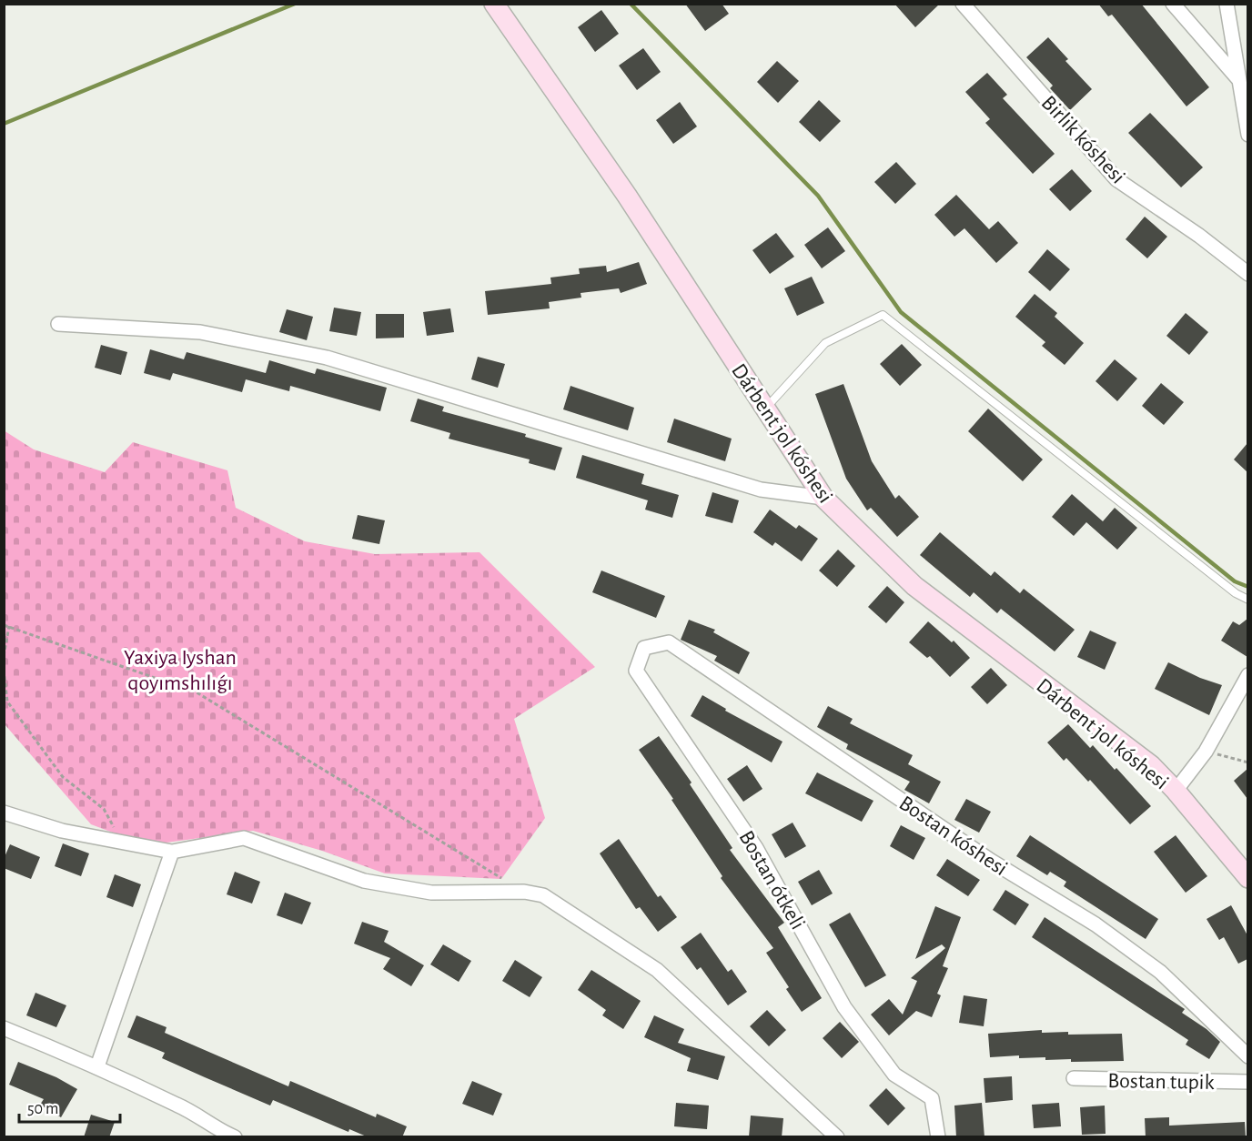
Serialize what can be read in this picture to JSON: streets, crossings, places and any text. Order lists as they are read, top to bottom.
{
  "streets": {
    "main road": ["Dárbent jol kóshesi"],
    "street": [
      "Birlik kóshesi",
      "Bostan kóshesi",
      "Bostan ótkeli",
      "Bostan tupik"
    ]
  },
  "crossings": [
    ["Bostan kóshesi", "Bostan ótkeli"]
  ],
  "parks": ["Yaxiya Iyshan qoyımshılıǵı"],
  "scale_bar": "50 m"
}
